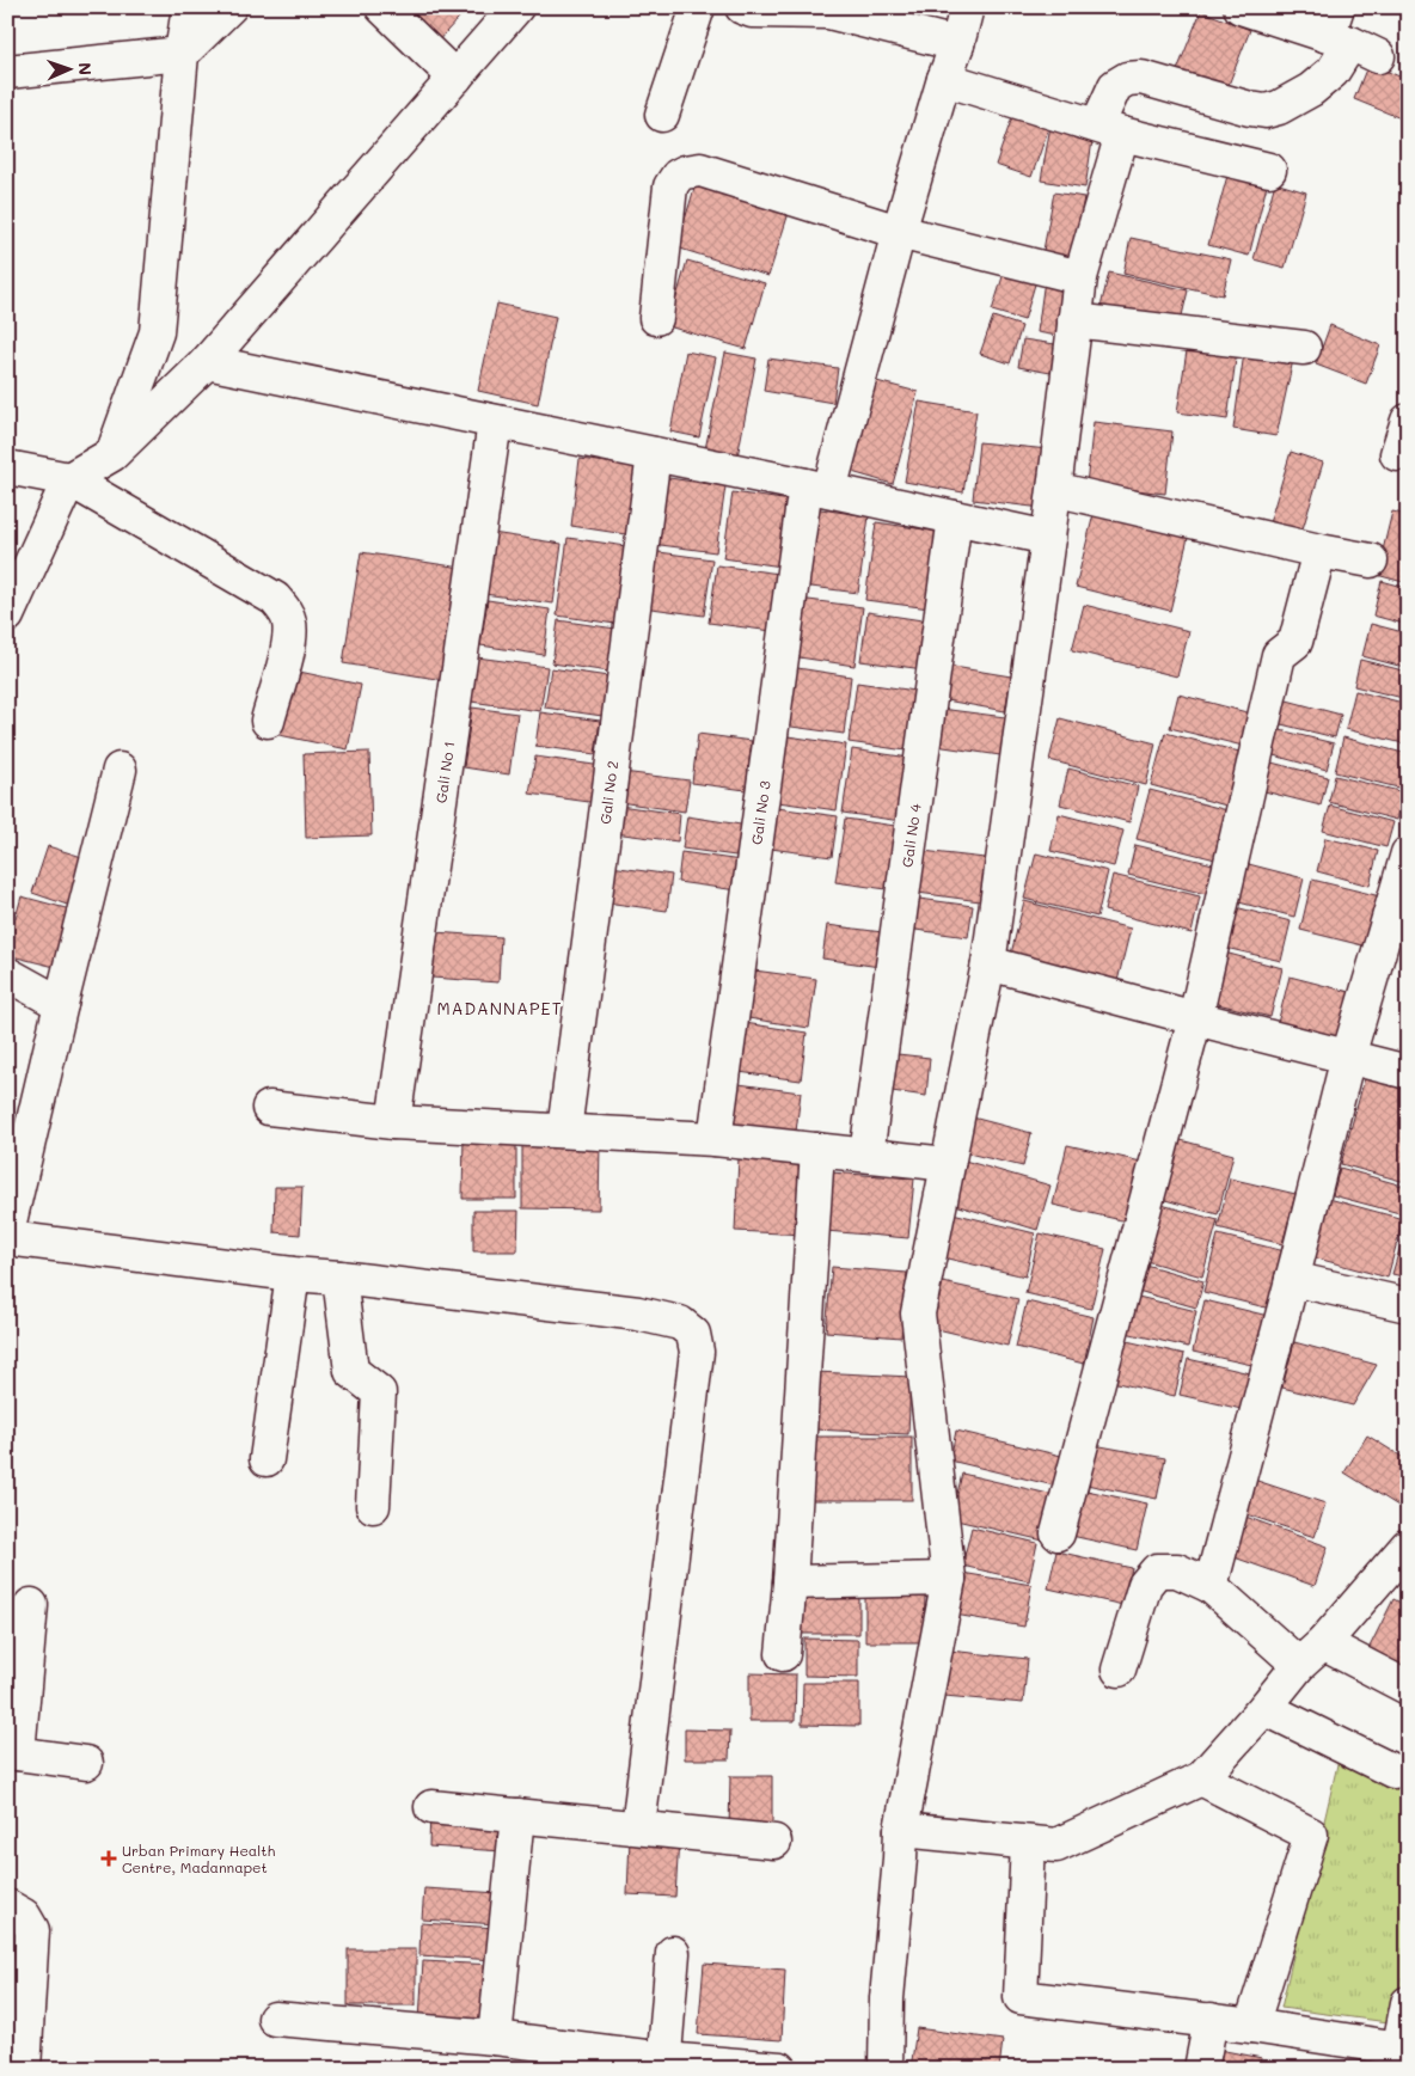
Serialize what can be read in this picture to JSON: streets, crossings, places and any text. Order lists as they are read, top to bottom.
{
  "streets": {
    "street": [
      "Gali No 1",
      "Gali No 2",
      "Gali No 3",
      "Gali No 4"
    ]
  },
  "districts": ["MADANNAPET"],
  "places": {
    "health": ["Urban Primary Health Centre, Madannapet"]
  },
  "north": "right"
}
